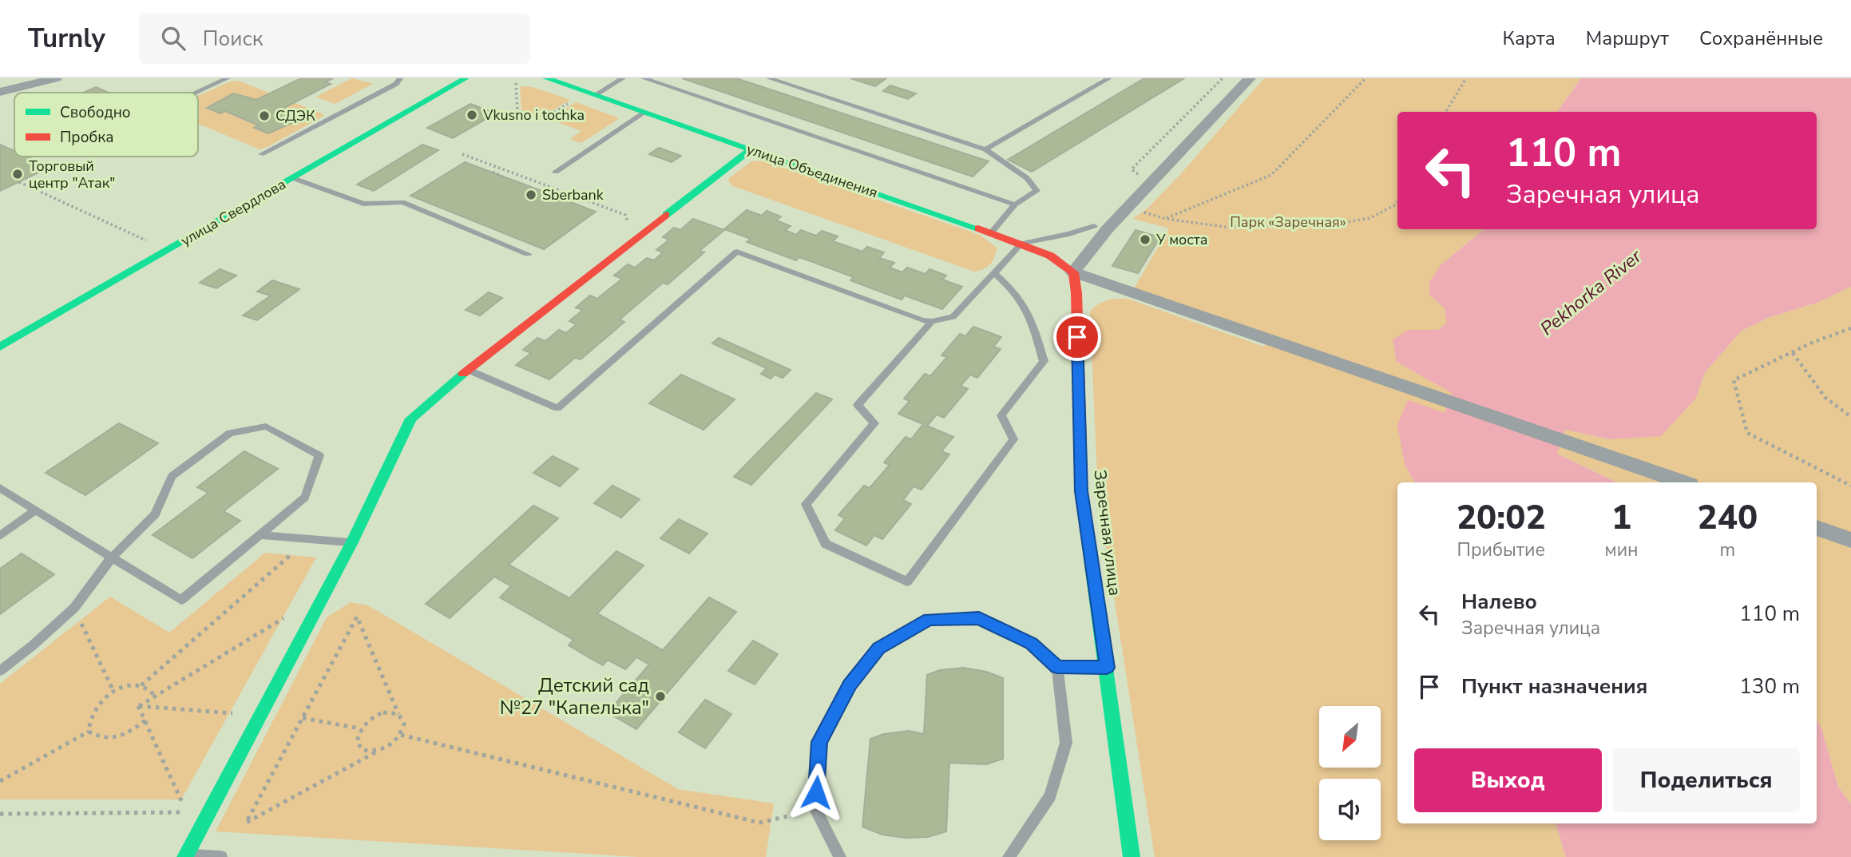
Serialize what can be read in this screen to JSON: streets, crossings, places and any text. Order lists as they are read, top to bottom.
{
  "streets": {
    "street": ["улица Объединения", "улица Свердлова", "Заречная улица"]
  },
  "crossings": [
    ["улица Объединения", "Заречная улица"]
  ],
  "water": ["Pekhorka River"],
  "parks": ["Парк «Заречная»"],
  "places": [
    "Vkusno i tochka",
    "СДЭК",
    "Торговый центр \"Атак\"",
    "Sberbank",
    "У моста",
    "Детский сад №27 \"Капелька\""
  ],
  "legend": ["Свободно", "Пробка"],
  "north": "bottom left",
  "page": {
    "header": "Turnly",
    "search": "Поиск",
    "nav": ["Карта", "Маршрут", "Сохранённые"],
    "turn": ["110 m", "Заречная улица"],
    "eta": [
      "20:02",
      "Прибытие",
      "1",
      "мин",
      "240",
      "m"
    ],
    "list": [
      {
        "name": "Налево",
        "note": "Заречная улица",
        "value": "110 m"
      },
      {
        "name": "Пункт назначения",
        "value": "130 m"
      }
    ],
    "buttons": ["Выход", "Поделиться"]
  }
}
